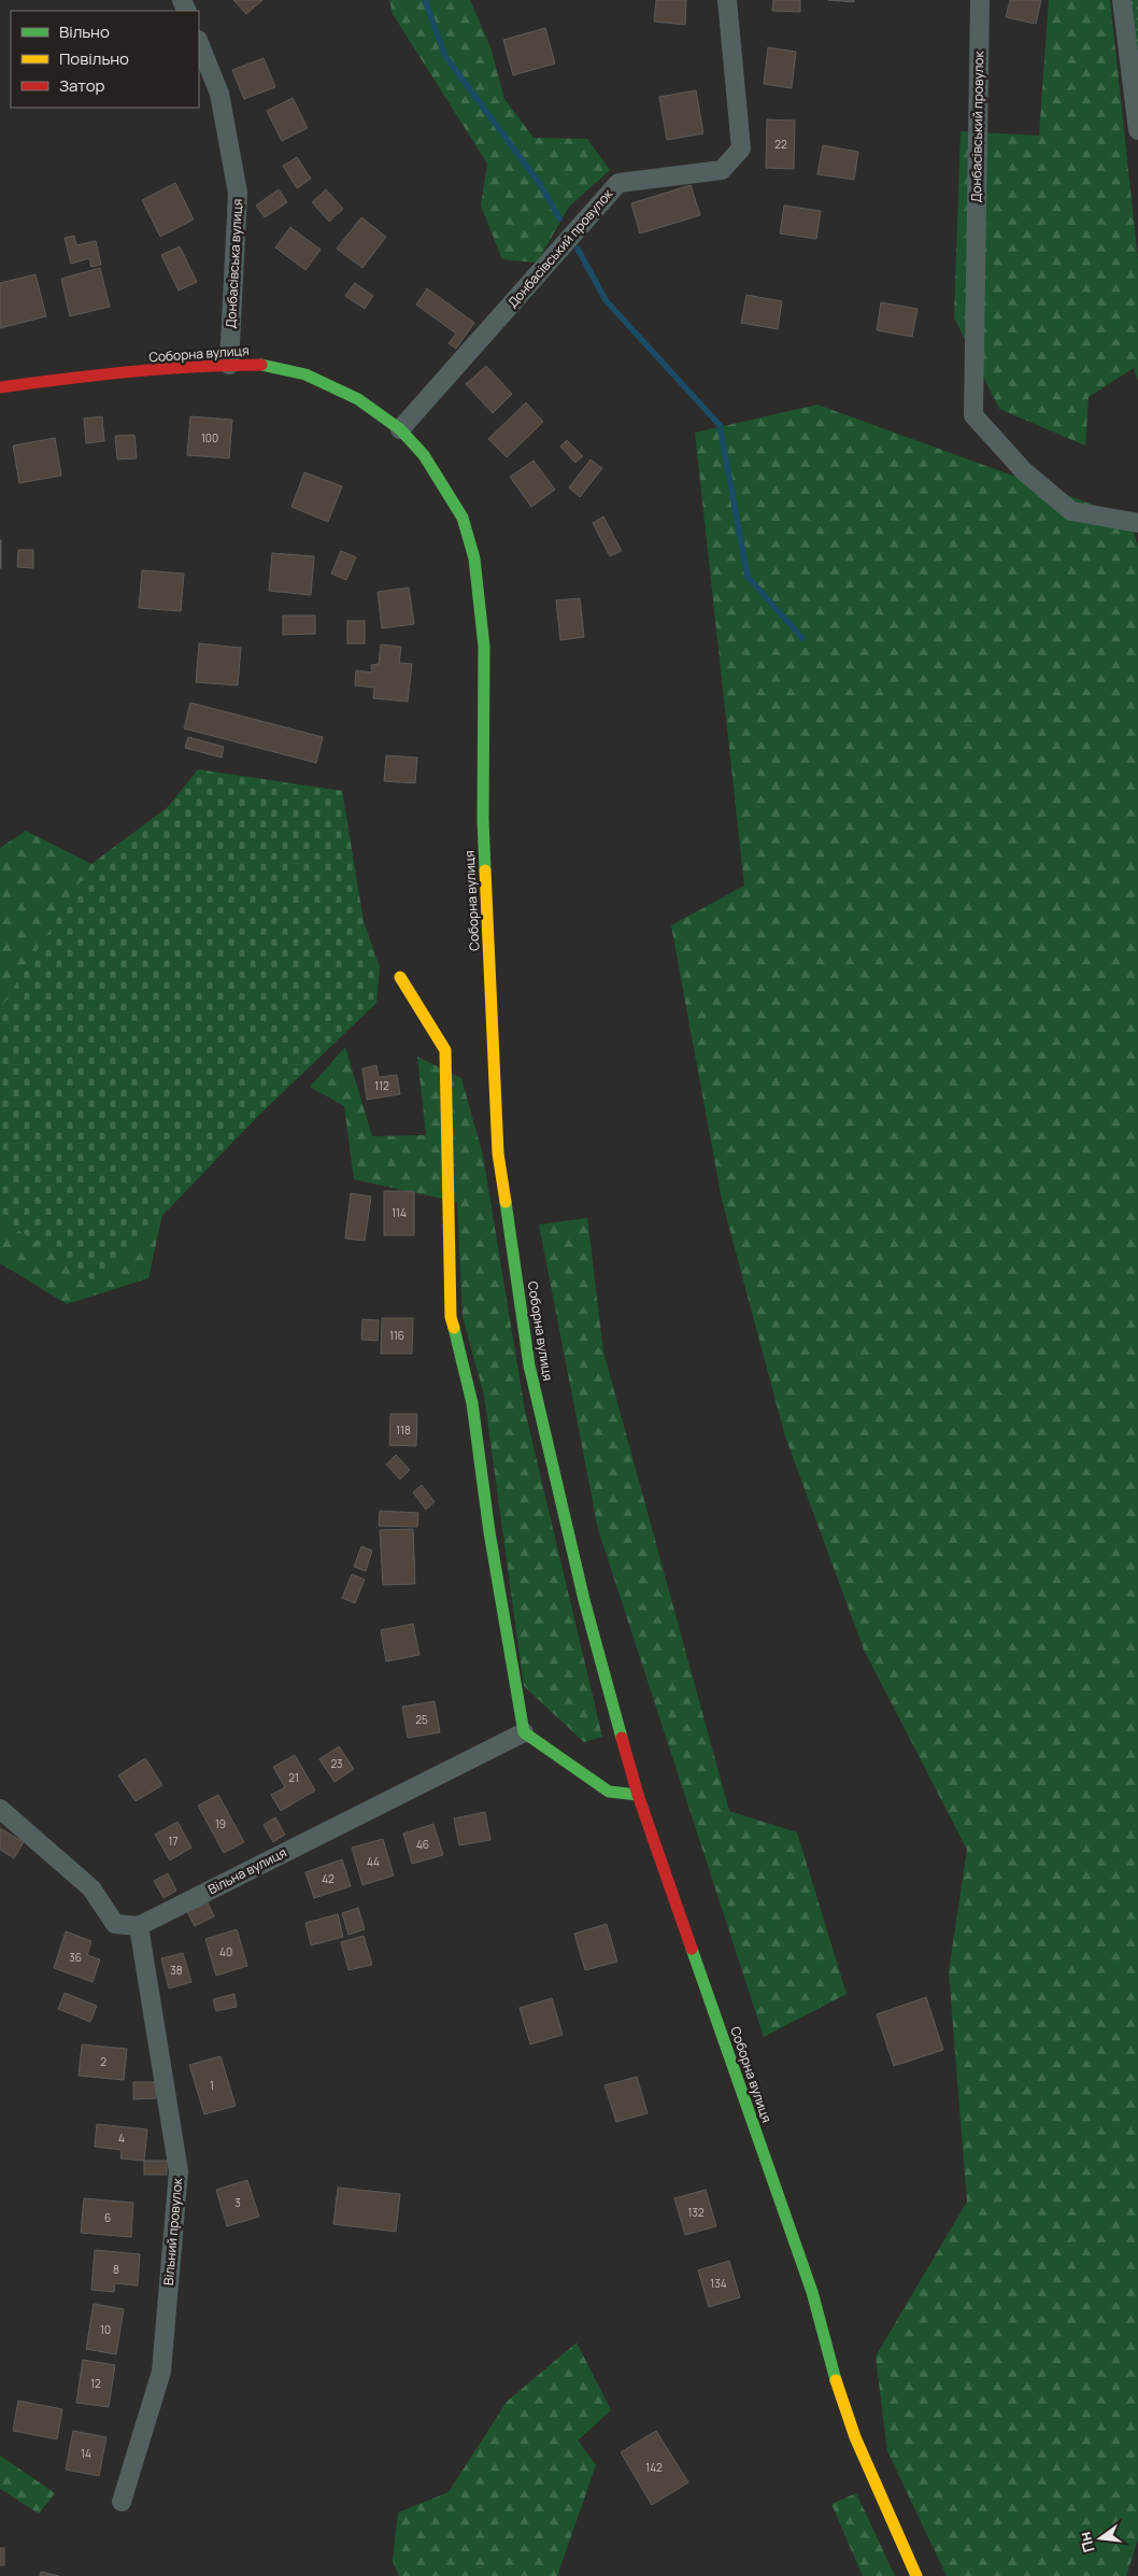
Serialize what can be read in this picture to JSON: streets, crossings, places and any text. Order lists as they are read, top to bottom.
{
  "streets": {
    "main road": ["Соборна вулиця"],
    "street": [
      "Донбасівський провулок",
      "Донбасівська вулиця",
      "Вільна вулиця",
      "Вільний провулок"
    ]
  },
  "crossings": [
    ["Донбасівський провулок", "Соборна вулиця"],
    ["Донбасівська вулиця", "Соборна вулиця"],
    ["Вільна вулиця", "Вільний провулок"]
  ],
  "house_numbers": [
    "22",
    "100",
    "112",
    "114",
    "116",
    "118",
    "25",
    "23",
    "21",
    "19",
    "17",
    "46",
    "44",
    "42",
    "40",
    "36",
    "38",
    "2",
    "1",
    "4",
    "3",
    "132",
    "6",
    "8",
    "134",
    "10",
    "12",
    "14",
    "142"
  ],
  "legend": ["Вільно", "Повільно", "Затор"],
  "north": "left"
}
